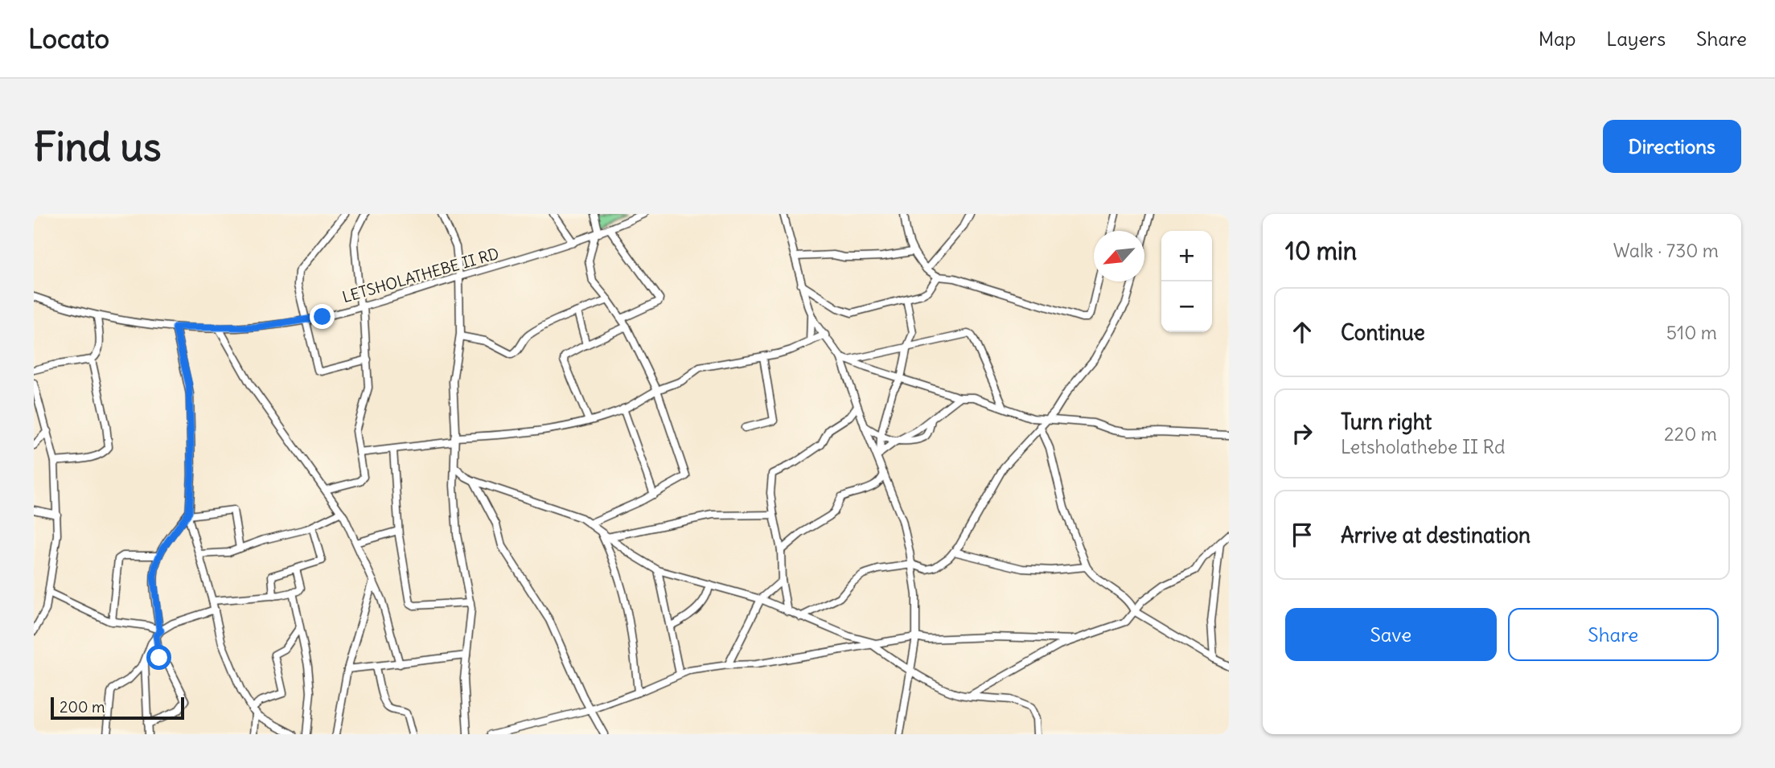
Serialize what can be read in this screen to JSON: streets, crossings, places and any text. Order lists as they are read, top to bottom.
{
  "streets": {
    "street": ["LETSHOLATHEBE II RD"]
  },
  "scale_bar": "200 m",
  "north": "bottom left",
  "page": {
    "header": "Locato",
    "nav": ["Map", "Layers", "Share"],
    "buttons": [
      "Directions",
      ["Save", "Share"]
    ],
    "title": "Find us",
    "heading": ["10 min", "Walk · 730 m"],
    "map_buttons": ["+", "−"],
    "list": [
      ["Continue", "510 m"],
      ["Turn right", "Letsholathebe II Rd", "220 m"],
      "Arrive at destination"
    ],
    "scale": "200 m"
  }
}
